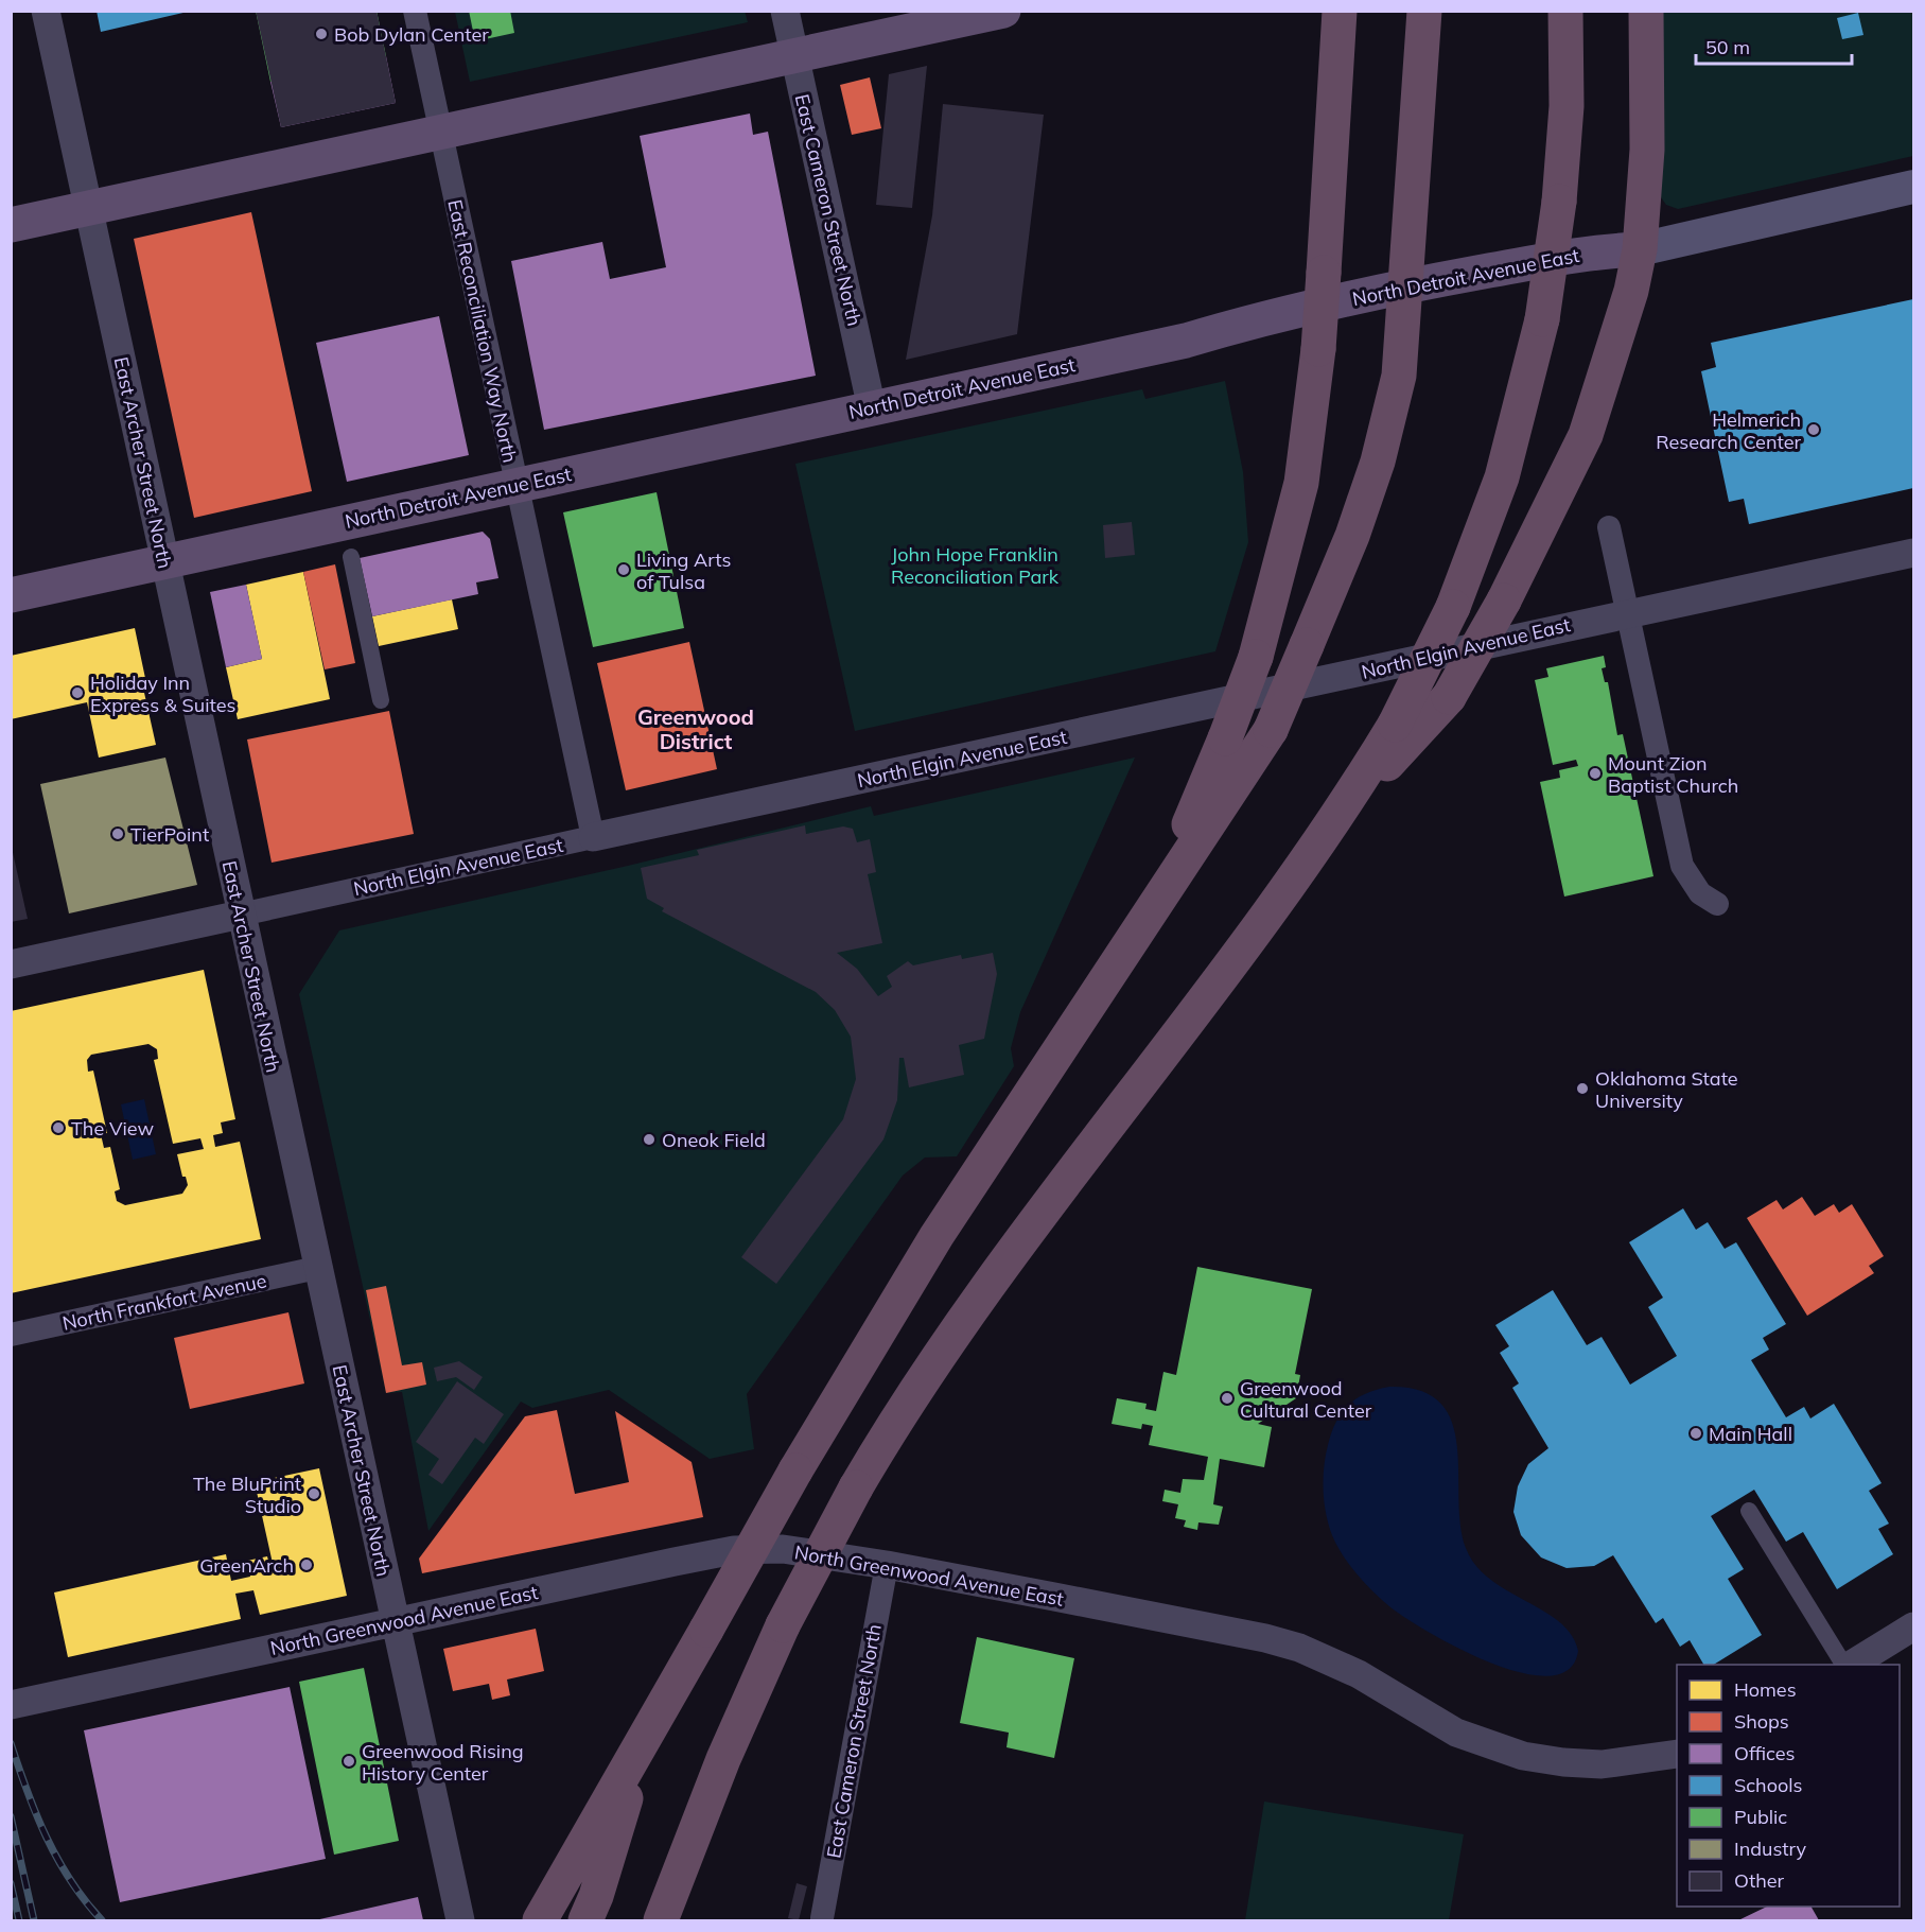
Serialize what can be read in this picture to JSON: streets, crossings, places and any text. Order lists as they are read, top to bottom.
{
  "streets": {
    "main road": ["North Detroit Avenue East"],
    "street": [
      "East Cameron Street North",
      "East Reconciliation Way North",
      "East Archer Street North",
      "North Elgin Avenue East",
      "North Frankfort Avenue",
      "North Greenwood Avenue East"
    ]
  },
  "crossings": [
    ["East Cameron Street North", "North Detroit Avenue East"],
    ["East Cameron Street North", "North Greenwood Avenue East"],
    ["North Detroit Avenue East", "East Reconciliation Way North"],
    ["North Detroit Avenue East", "East Archer Street North"],
    ["East Reconciliation Way North", "North Elgin Avenue East"],
    ["East Archer Street North", "North Elgin Avenue East"],
    ["East Archer Street North", "North Frankfort Avenue"],
    ["East Archer Street North", "North Greenwood Avenue East"]
  ],
  "districts": ["Greenwood District"],
  "parks": ["John Hope Franklin Reconciliation Park"],
  "places": [
    "Bob Dylan Center",
    "Helmerich Research Center",
    "Living Arts of Tulsa",
    "Holiday Inn Express & Suites",
    "Mount Zion Baptist Church",
    "TierPoint",
    "Oklahoma State University",
    "The View",
    "Oneok Field",
    "Greenwood Cultural Center",
    "Main Hall",
    "The BluPrint Studio",
    "GreenArch",
    "Greenwood Rising History Center"
  ],
  "legend": [
    "Homes",
    "Shops",
    "Offices",
    "Schools",
    "Public",
    "Industry",
    "Other"
  ],
  "scale_bar": "50 m"
}
